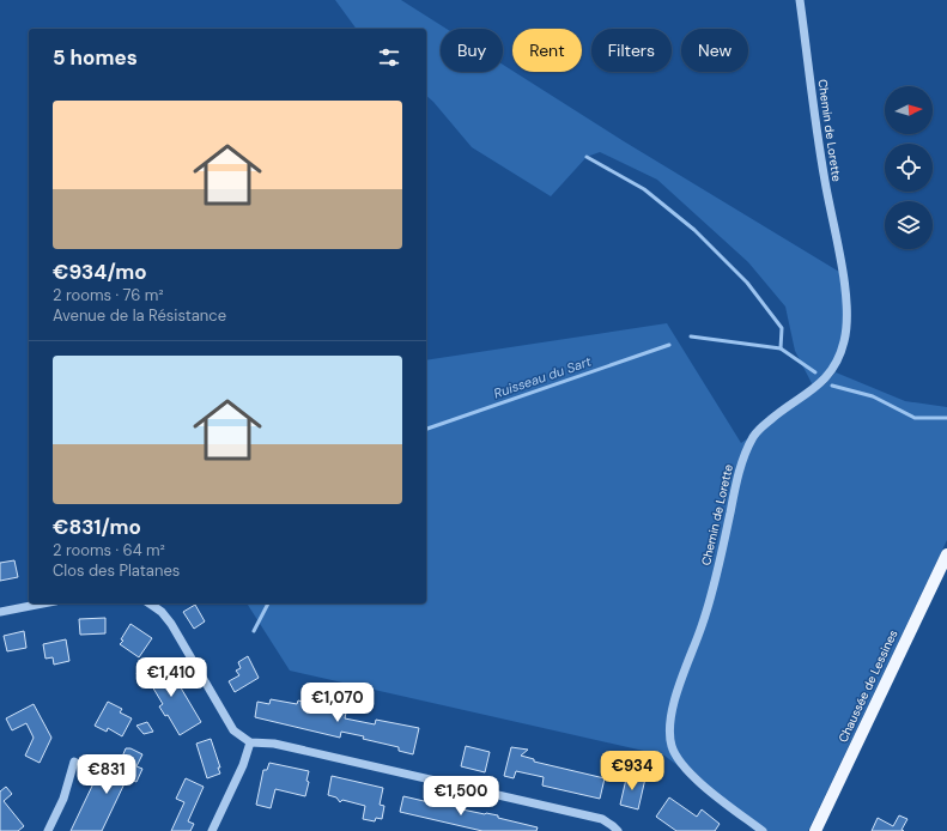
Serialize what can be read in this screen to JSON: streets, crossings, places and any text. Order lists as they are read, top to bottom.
{
  "streets": {
    "main road": ["Chaussée de Lessines"],
    "street": ["Chemin de Lorette"]
  },
  "water": ["Ruisseau du Sart"],
  "north": "right",
  "page": {
    "chip": [
      "Buy",
      "Rent",
      "Filters",
      "New"
    ],
    "heading": "5 homes",
    "list": [
      {
        "name": "€934/mo",
        "note": "2 rooms · 76 m² · Avenue de la Résistance"
      },
      {
        "name": "€831/mo",
        "note": "2 rooms · 64 m² · Clos des Platanes"
      }
    ],
    "price": [
      "€1,410",
      "€1,070",
      "€934",
      "€831",
      "€1,500"
    ]
  }
}
